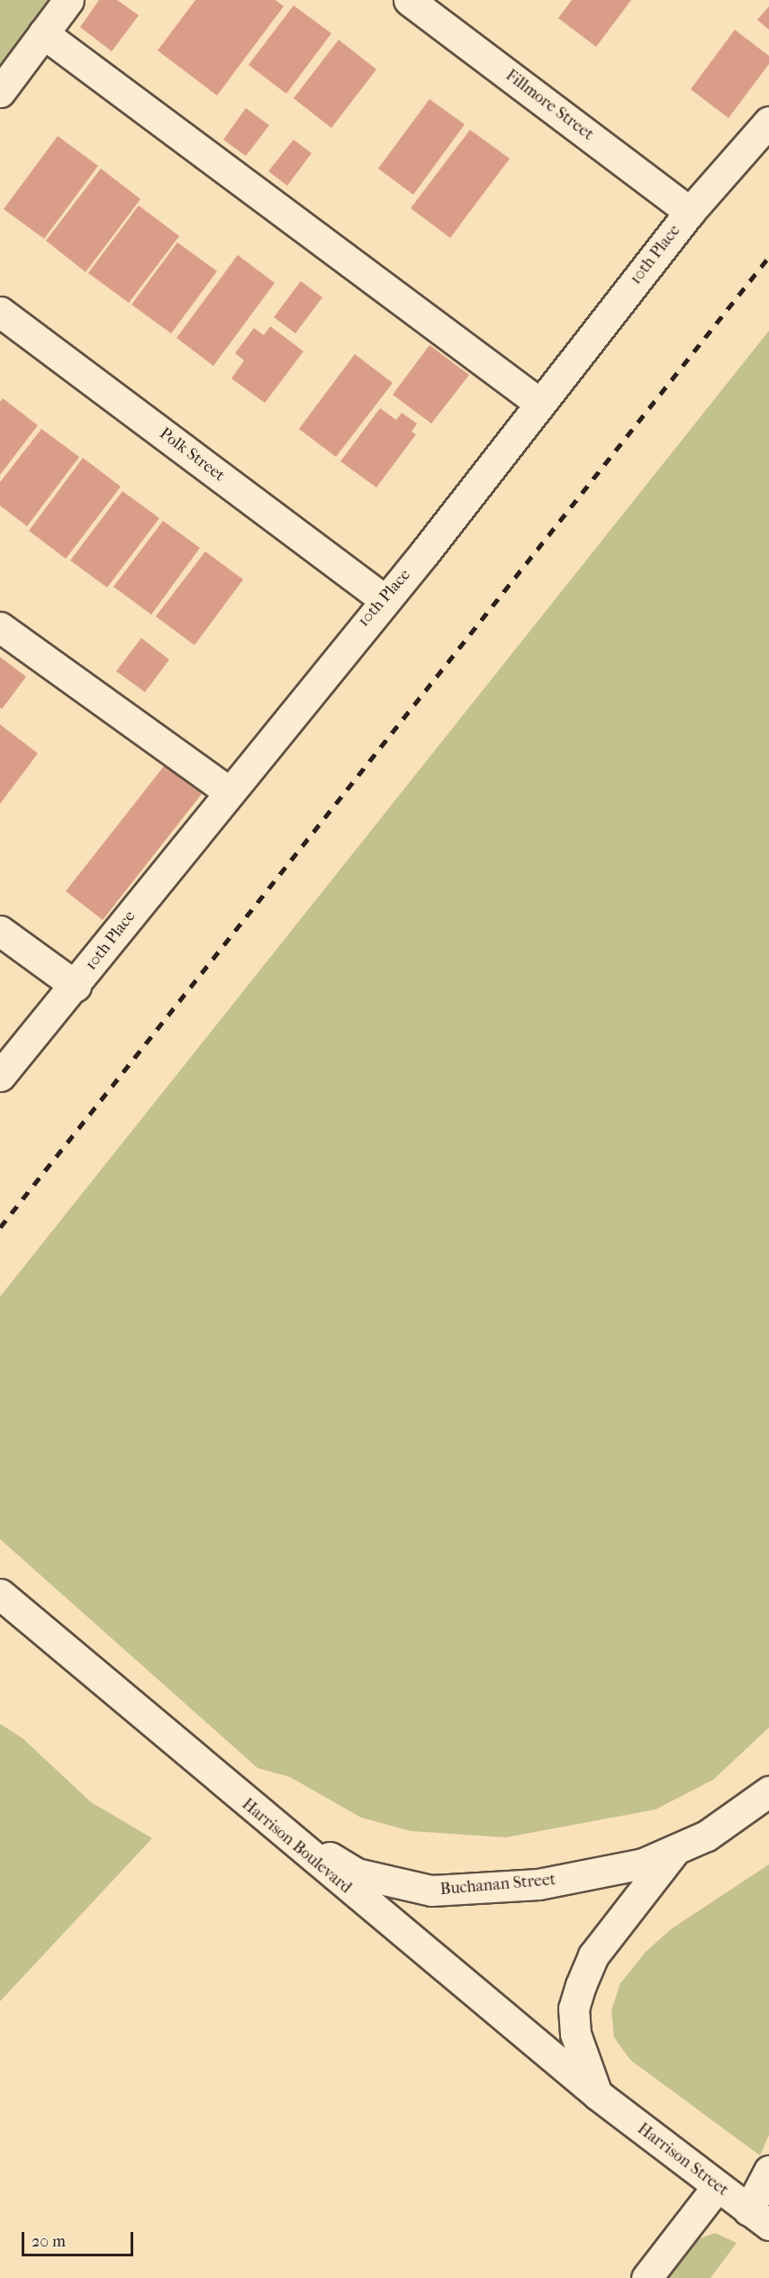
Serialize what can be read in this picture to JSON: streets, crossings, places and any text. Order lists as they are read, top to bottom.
{
  "streets": {
    "street": [
      "Fillmore Street",
      "10th Place",
      "Polk Street",
      "Harrison Boulevard",
      "Buchanan Street",
      "Harrison Street"
    ]
  },
  "crossings": [
    ["Fillmore Street", "10th Place"],
    ["10th Place", "Polk Street"],
    ["Harrison Boulevard", "Buchanan Street"],
    ["Harrison Boulevard", "Harrison Street"]
  ],
  "scale_bar": "20 m"
}
